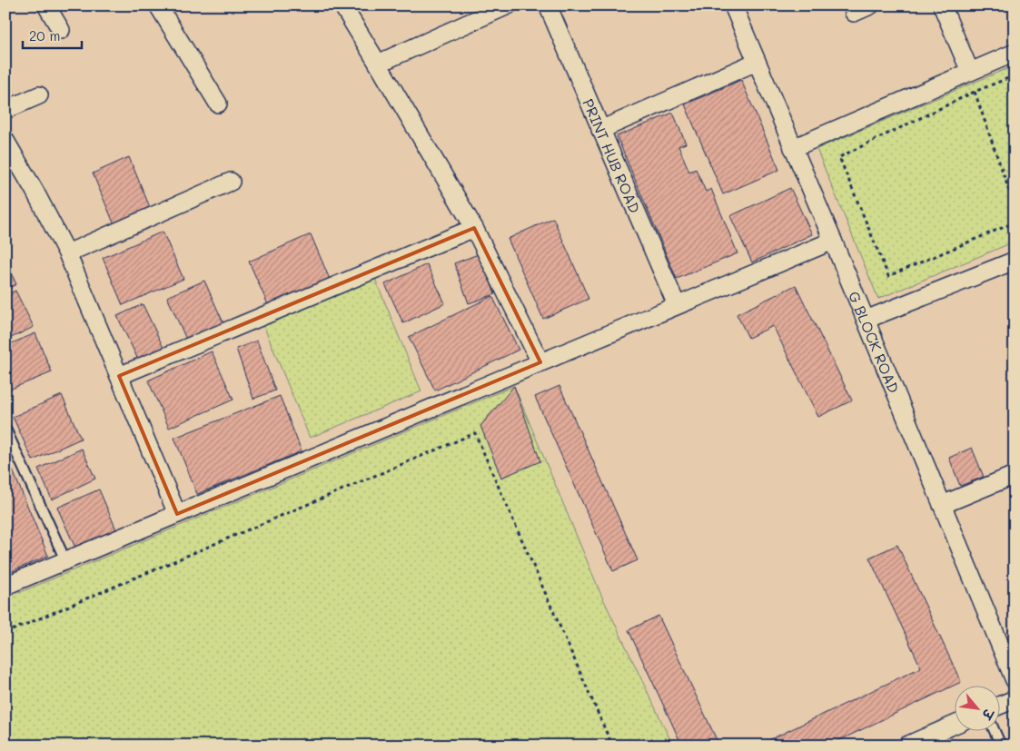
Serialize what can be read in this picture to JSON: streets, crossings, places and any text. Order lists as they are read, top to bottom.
{
  "streets": {
    "street": ["PRINT HUB ROAD", "G BLOCK ROAD"]
  },
  "scale_bar": "20 m",
  "north": "bottom right"
}
